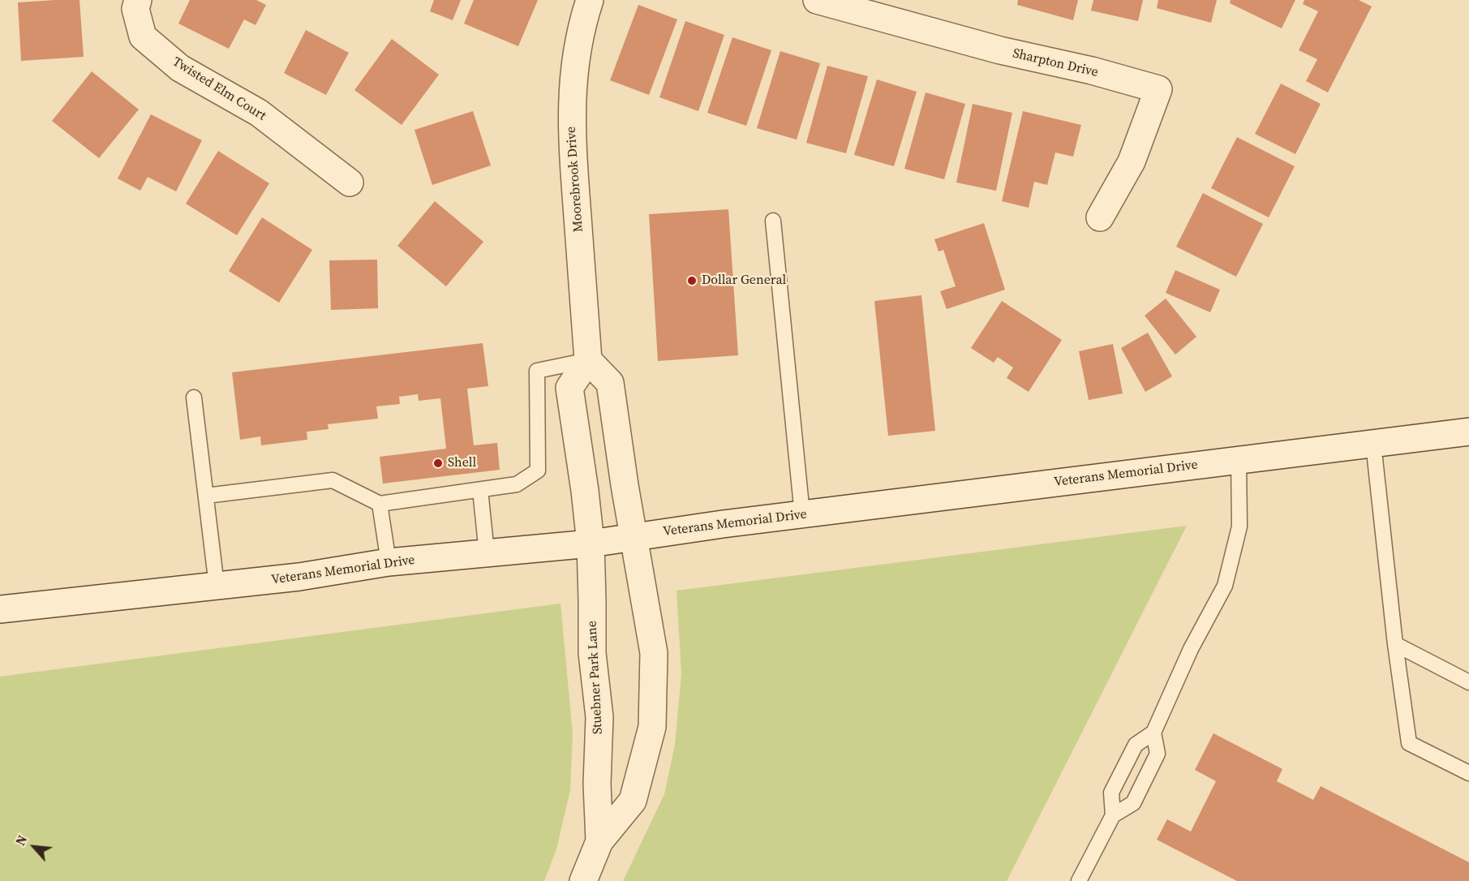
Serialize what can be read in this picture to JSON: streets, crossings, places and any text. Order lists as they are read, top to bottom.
{
  "streets": {
    "street": [
      "Sharpton Drive",
      "Twisted Elm Court",
      "Moorebrook Drive",
      "Veterans Memorial Drive",
      "Stuebner Park Lane"
    ]
  },
  "crossings": [
    ["Veterans Memorial Drive", "Stuebner Park Lane"]
  ],
  "places": ["Dollar General", "Shell"],
  "north": "top left"
}
